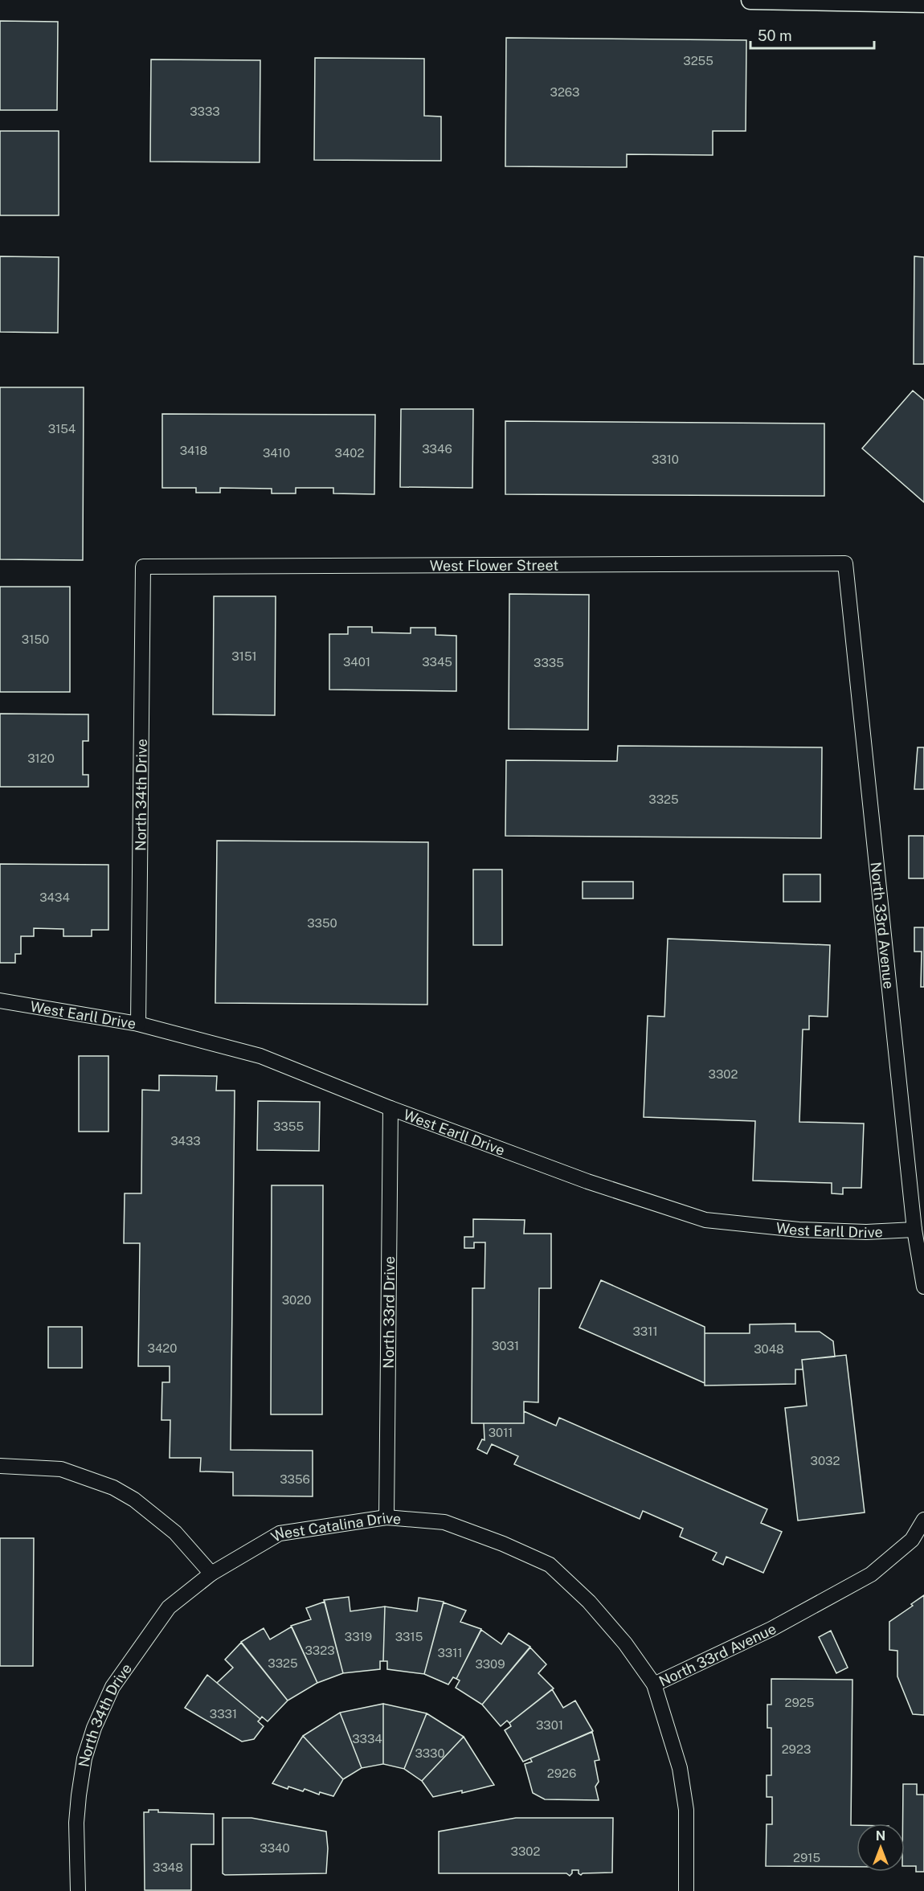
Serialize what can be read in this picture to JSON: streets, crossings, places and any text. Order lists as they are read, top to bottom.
{
  "streets": {
    "street": [
      "West Flower Street",
      "North 34th Drive",
      "North 33rd Avenue",
      "West Earll Drive",
      "North 33rd Drive",
      "West Catalina Drive"
    ]
  },
  "crossings": [
    ["West Flower Street", "North 34th Drive"],
    ["West Flower Street", "North 33rd Avenue"],
    ["North 34th Drive", "West Earll Drive"],
    ["North 34th Drive", "West Catalina Drive"],
    ["North 33rd Avenue", "West Earll Drive"],
    ["North 33rd Avenue", "West Catalina Drive"],
    ["West Earll Drive", "North 33rd Drive"],
    ["North 33rd Drive", "West Catalina Drive"]
  ],
  "house_numbers": [
    "3255",
    "3263",
    "3333",
    "3154",
    "3346",
    "3418",
    "3410",
    "3402",
    "3310",
    "3150",
    "3151",
    "3401",
    "3345",
    "3335",
    "3120",
    "3325",
    "3434",
    "3350",
    "3302",
    "3355",
    "3433",
    "3020",
    "3311",
    "3031",
    "3420",
    "3048",
    "3011",
    "3032",
    "3356",
    "3319",
    "3315",
    "3323",
    "3311",
    "3325",
    "3309",
    "2925",
    "3331",
    "3301",
    "3334",
    "2923",
    "3330",
    "2926",
    "3340",
    "3302",
    "2915",
    "3348"
  ],
  "scale_bar": "50 m",
  "north": "top"
}
